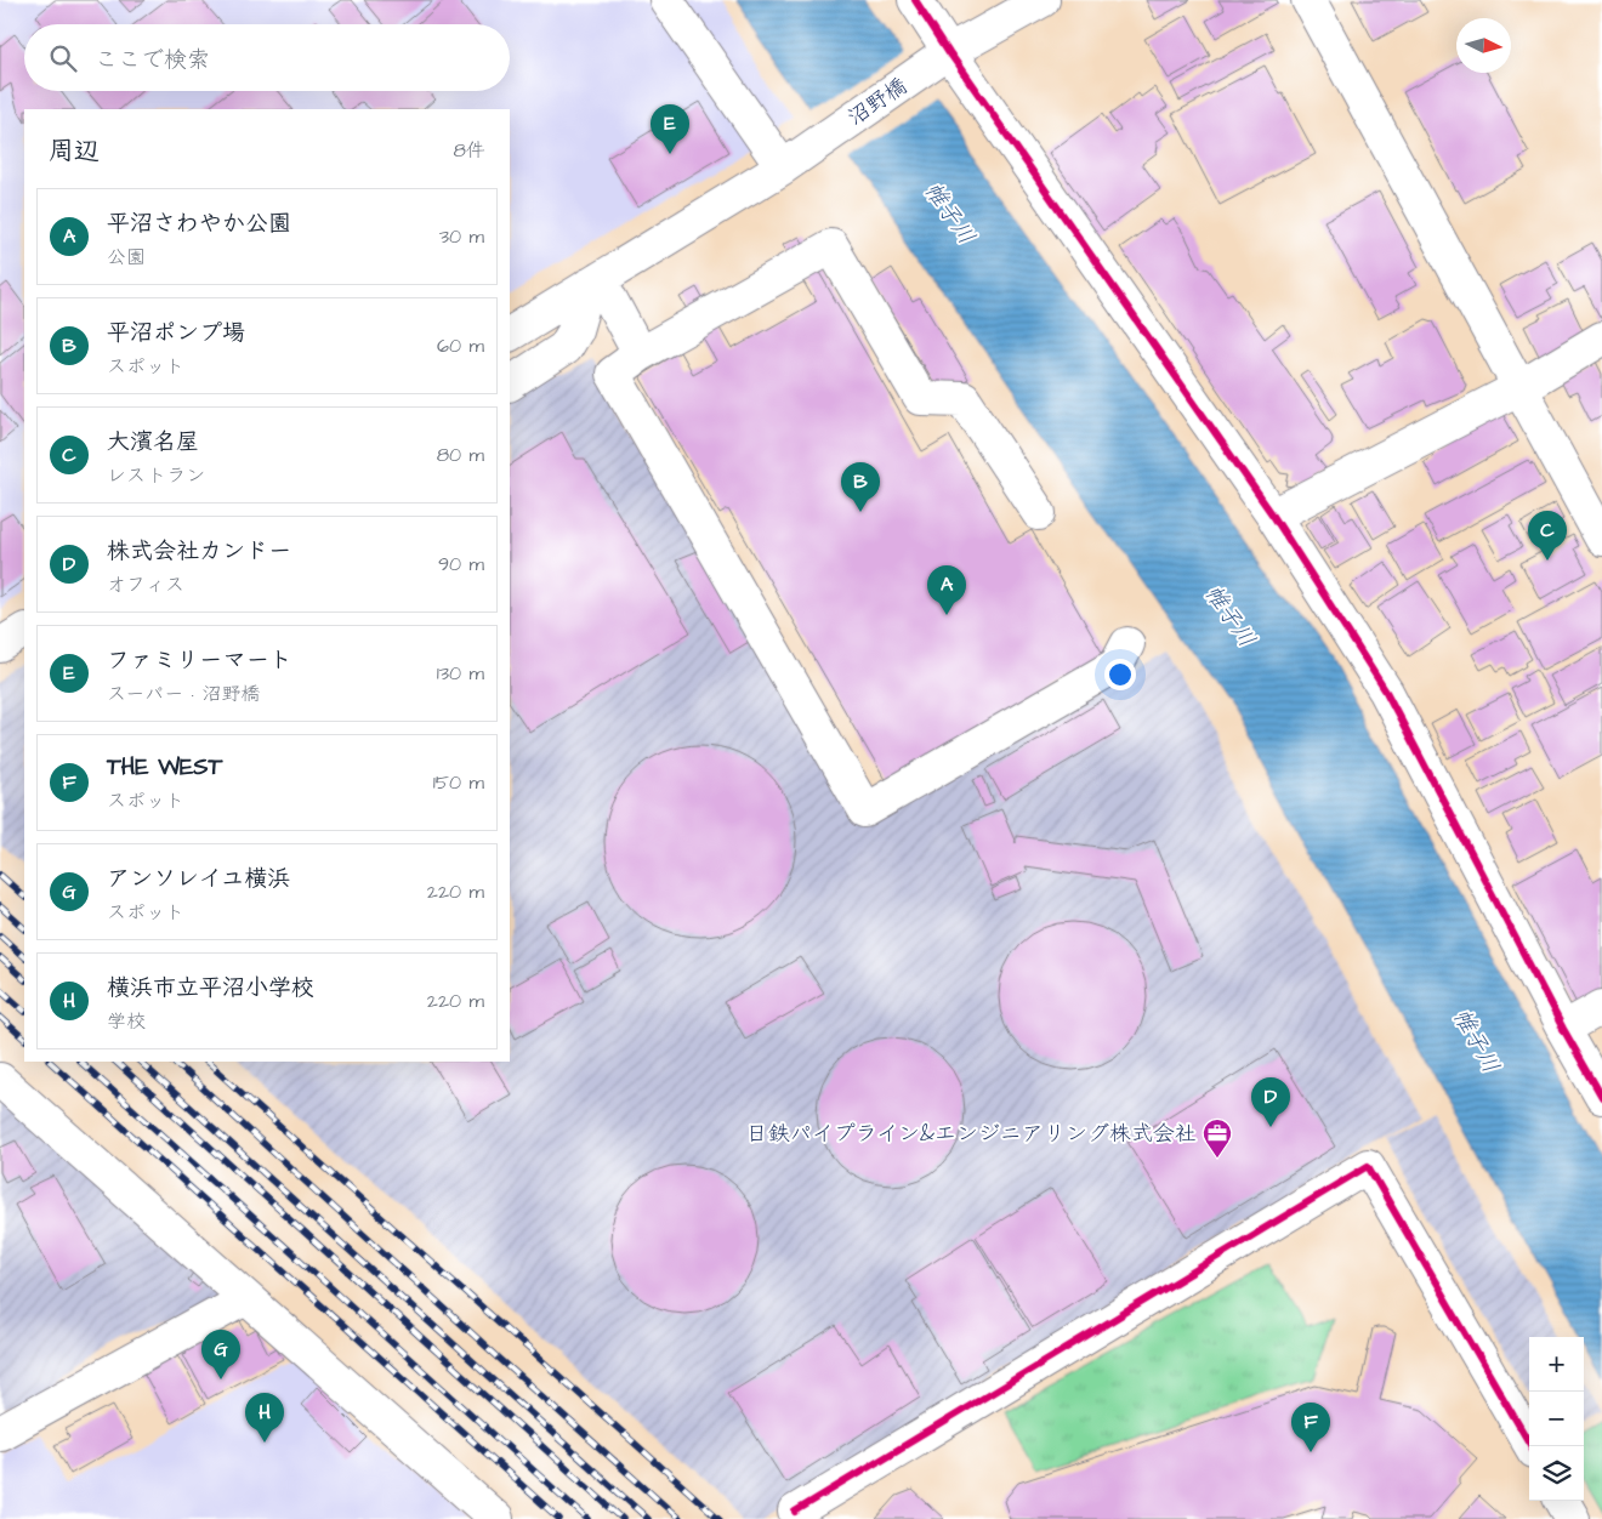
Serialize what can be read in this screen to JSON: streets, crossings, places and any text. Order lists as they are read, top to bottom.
{
  "streets": {
    "street": ["沼野橋"]
  },
  "water": ["帷子川"],
  "places": {
    "office": ["日鉄パイプライン&エンジニアリング株式会社"]
  },
  "north": "right",
  "page": {
    "search": "ここで検索",
    "pins": [
      "E",
      "B",
      "C",
      "A",
      "D",
      "G",
      "H",
      "F"
    ],
    "heading": ["周辺", "8件"],
    "list": [
      {
        "mark": "A",
        "name": "平沼さわやか公園",
        "note": "公園",
        "value": "30 m"
      },
      {
        "mark": "B",
        "name": "平沼ポンプ場",
        "note": "スポット",
        "value": "60 m"
      },
      {
        "mark": "C",
        "name": "大濱名屋",
        "note": "レストラン",
        "value": "80 m"
      },
      {
        "mark": "D",
        "name": "株式会社カンドー",
        "note": "オフィス",
        "value": "90 m"
      },
      {
        "mark": "E",
        "name": "ファミリーマート",
        "note": "スーパー · 沼野橋",
        "value": "130 m"
      },
      {
        "mark": "F",
        "name": "THE WEST",
        "note": "スポット",
        "value": "150 m"
      },
      {
        "mark": "G",
        "name": "アンソレイユ横浜",
        "note": "スポット",
        "value": "220 m"
      },
      {
        "mark": "H",
        "name": "横浜市立平沼小学校",
        "note": "学校",
        "value": "220 m"
      }
    ],
    "map_buttons": ["+", "−"]
  }
}
